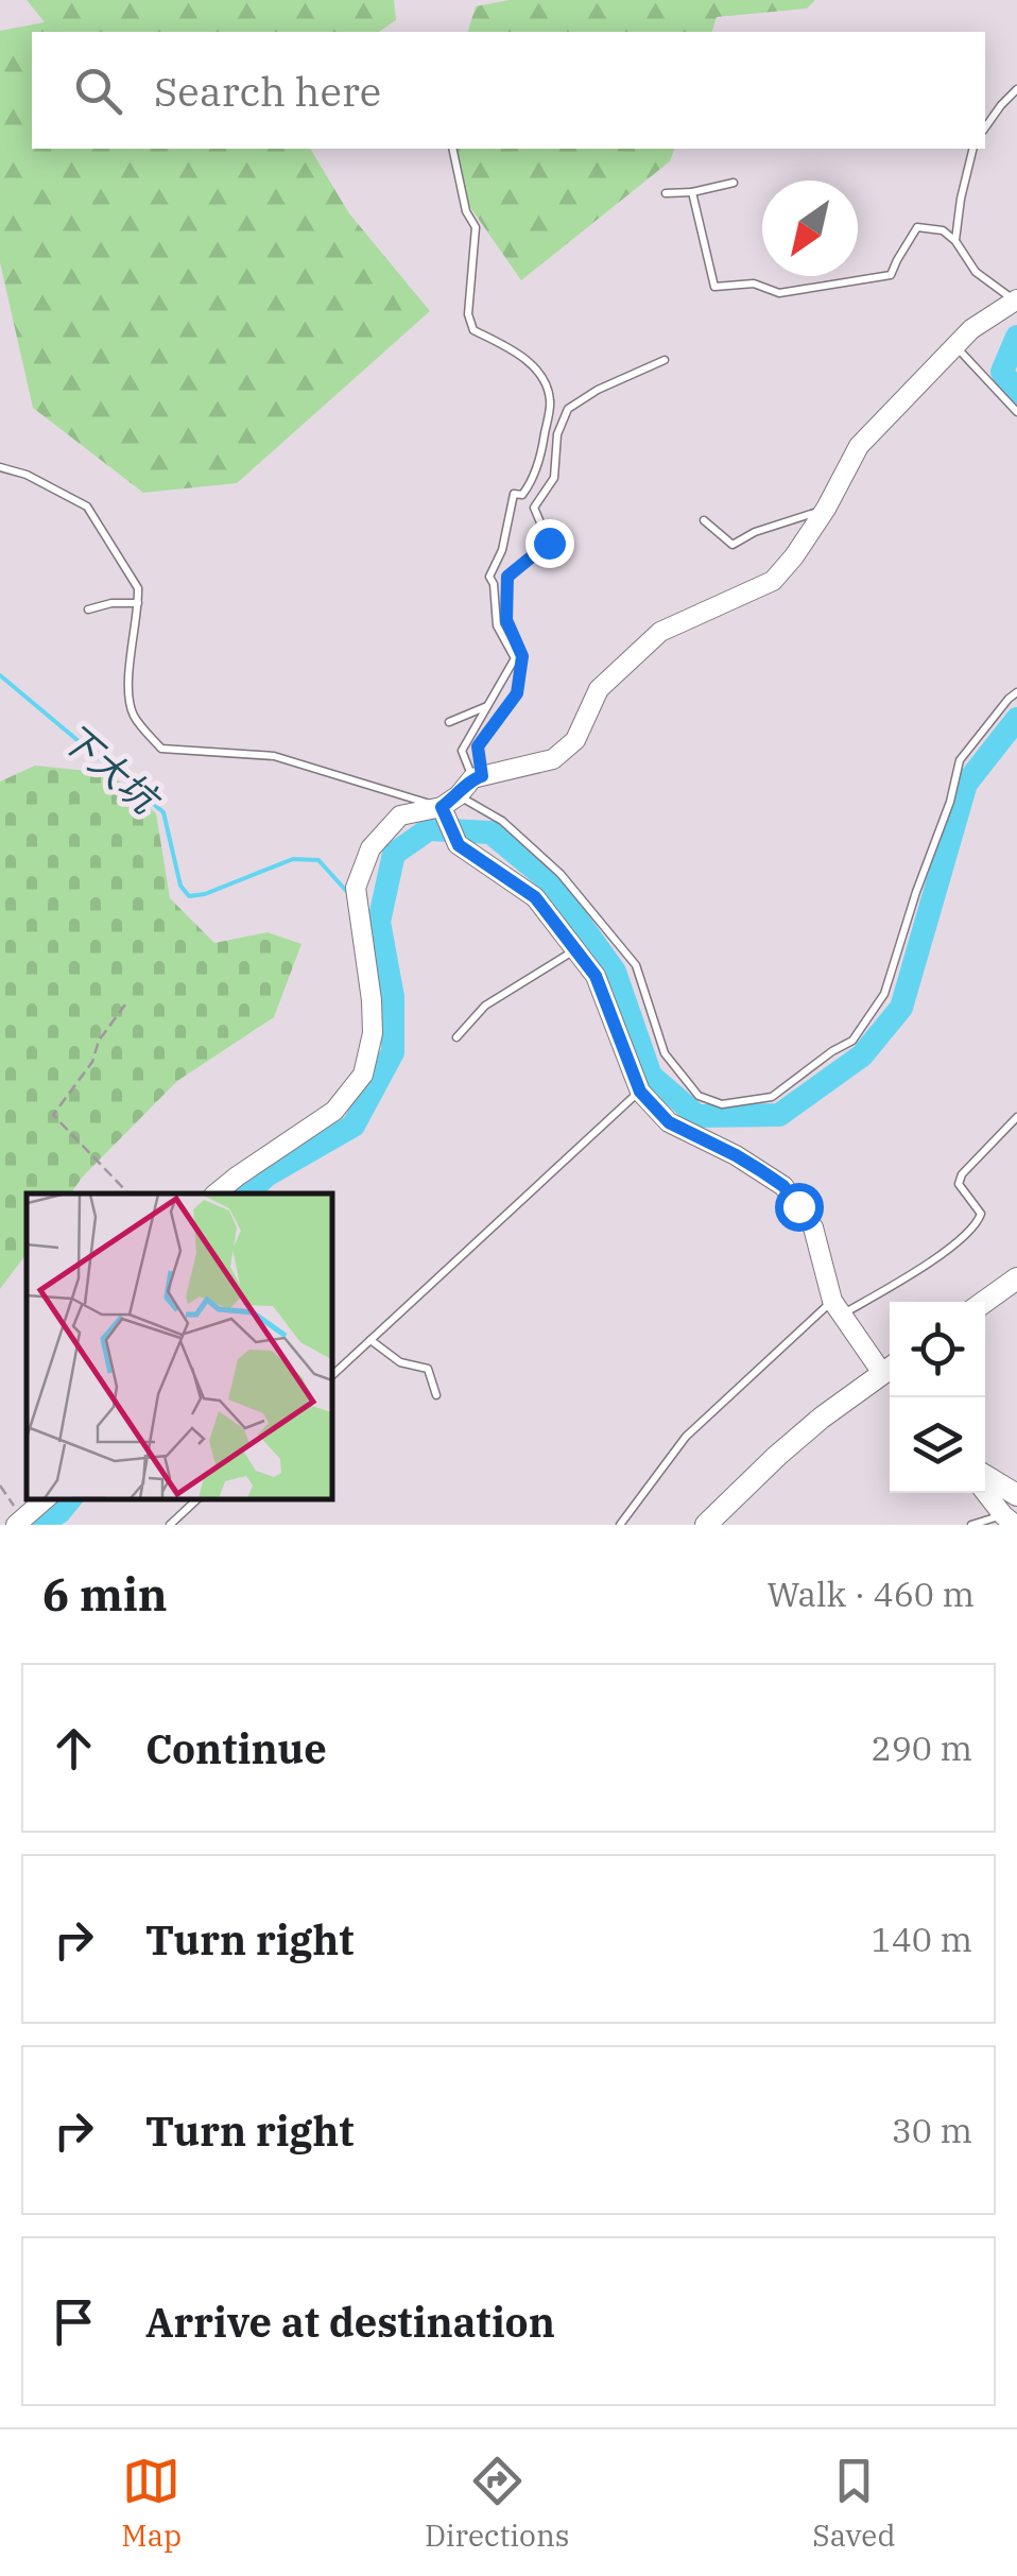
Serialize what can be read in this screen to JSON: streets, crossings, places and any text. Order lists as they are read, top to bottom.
{
  "water": ["下大坑"],
  "north": "bottom left",
  "page": {
    "search": "Search here",
    "heading": ["6 min", "Walk · 460 m"],
    "list": [
      ["Continue", "290 m"],
      ["Turn right", "140 m"],
      ["Turn right", "30 m"],
      "Arrive at destination"
    ],
    "nav": ["Map", "Directions", "Saved"]
  }
}
